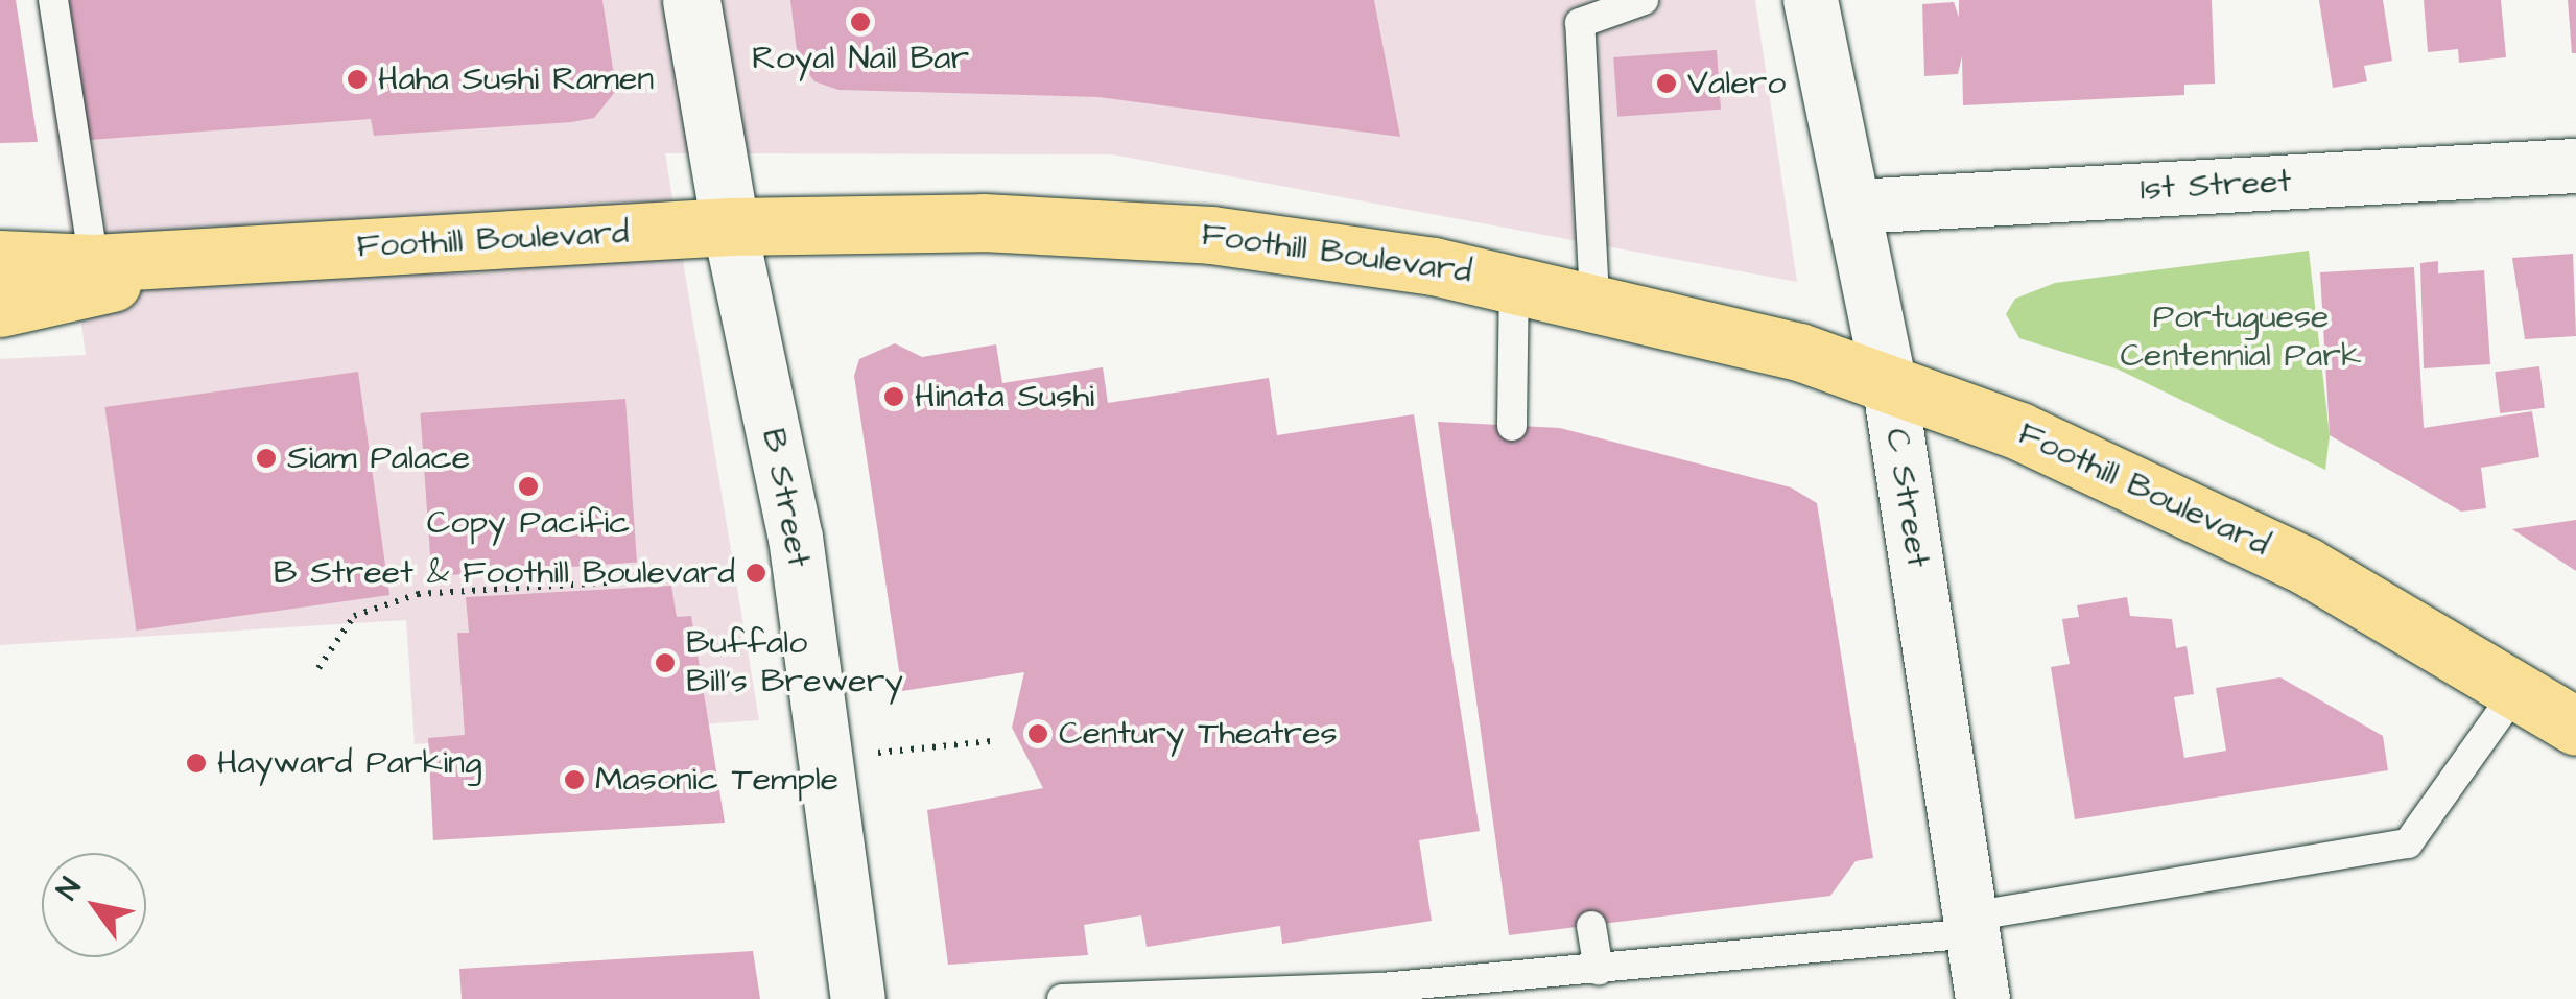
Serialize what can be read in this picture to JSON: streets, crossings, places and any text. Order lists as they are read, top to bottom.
{
  "streets": {
    "main road": ["Foothill Boulevard"],
    "street": ["1st Street", "B Street", "C Street"]
  },
  "crossings": [
    ["1st Street", "C Street"],
    ["Foothill Boulevard", "B Street"],
    ["Foothill Boulevard", "C Street"]
  ],
  "parks": ["Portuguese Centennial Park"],
  "places": [
    "Royal Nail Bar",
    "Haha Sushi Ramen",
    "Valero",
    "Hinata Sushi",
    "Siam Palace",
    "Copy Pacific",
    "B Street & Foothill Boulevard",
    "Buffalo Bill's Brewery",
    "Century Theatres",
    "Hayward Parking",
    "Masonic Temple"
  ],
  "north": "top left"
}
